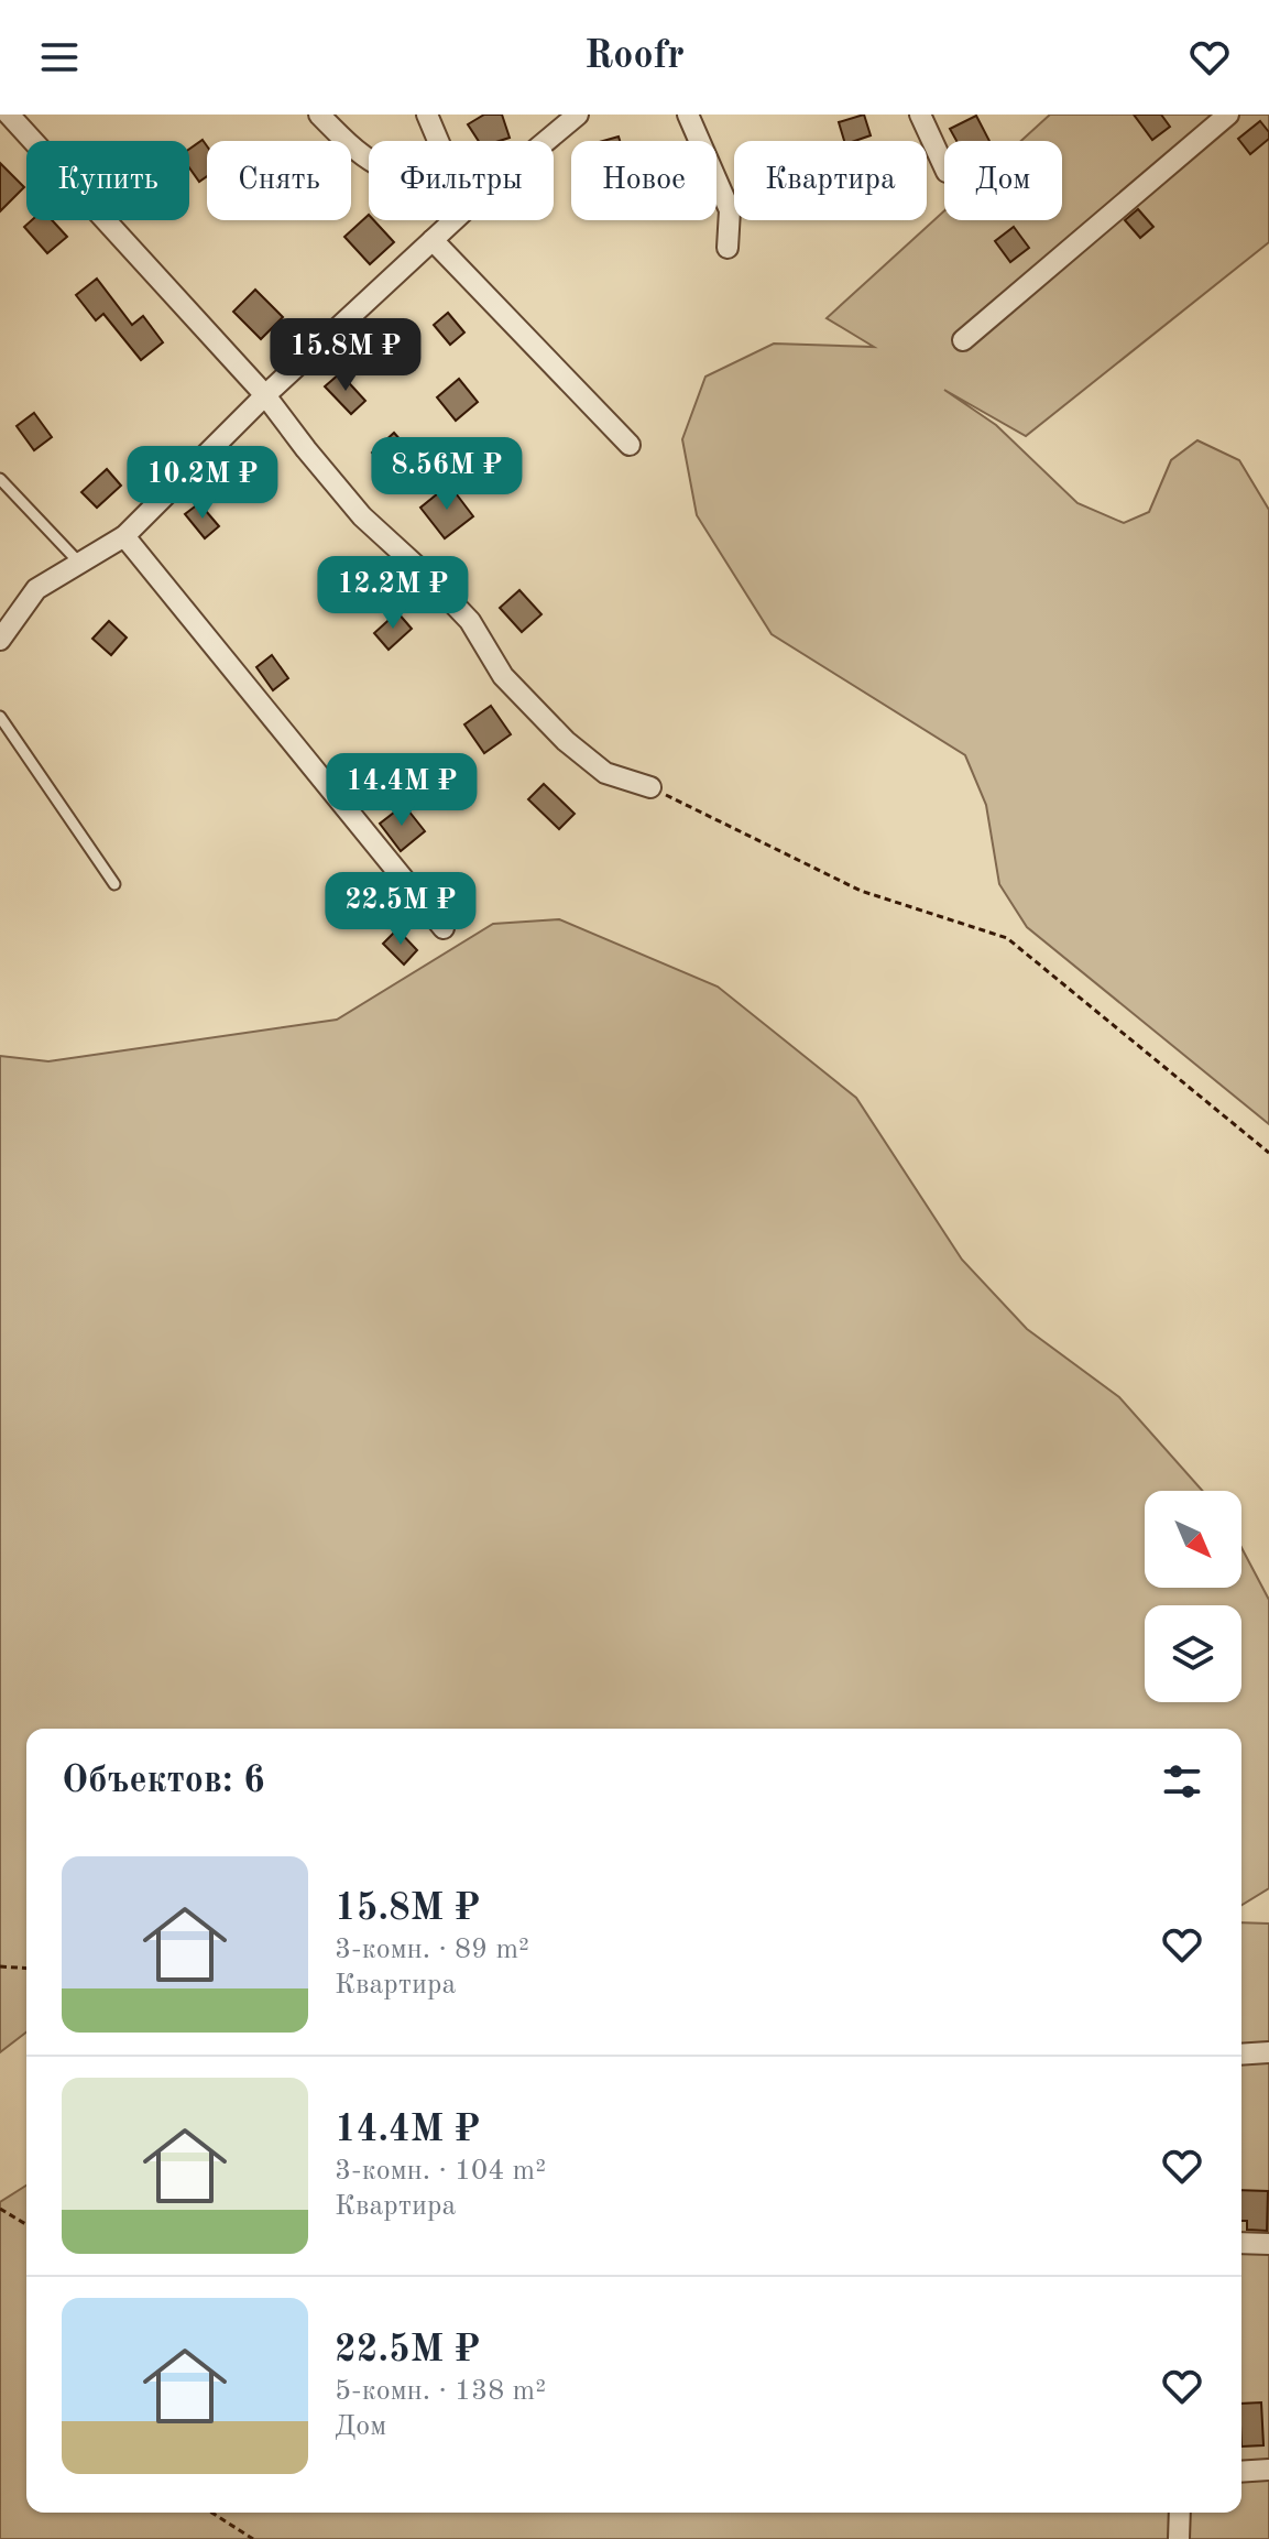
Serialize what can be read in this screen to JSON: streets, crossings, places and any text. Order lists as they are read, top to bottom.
{
  "north": "bottom right",
  "page": {
    "header": "Roofr",
    "chip": [
      "Купить",
      "Снять",
      "Фильтры",
      "Новое",
      "Квартира",
      "Дом"
    ],
    "price": [
      "15.8M ₽",
      "8.56M ₽",
      "10.2M ₽",
      "12.2M ₽",
      "14.4M ₽",
      "22.5M ₽"
    ],
    "heading": "Объектов: 6",
    "list": [
      {
        "name": "15.8M ₽",
        "note": "3-комн. · 89 m² · Квартира"
      },
      {
        "name": "14.4M ₽",
        "note": "3-комн. · 104 m² · Квартира"
      },
      {
        "name": "22.5M ₽",
        "note": "5-комн. · 138 m² · Дом"
      }
    ]
  }
}
